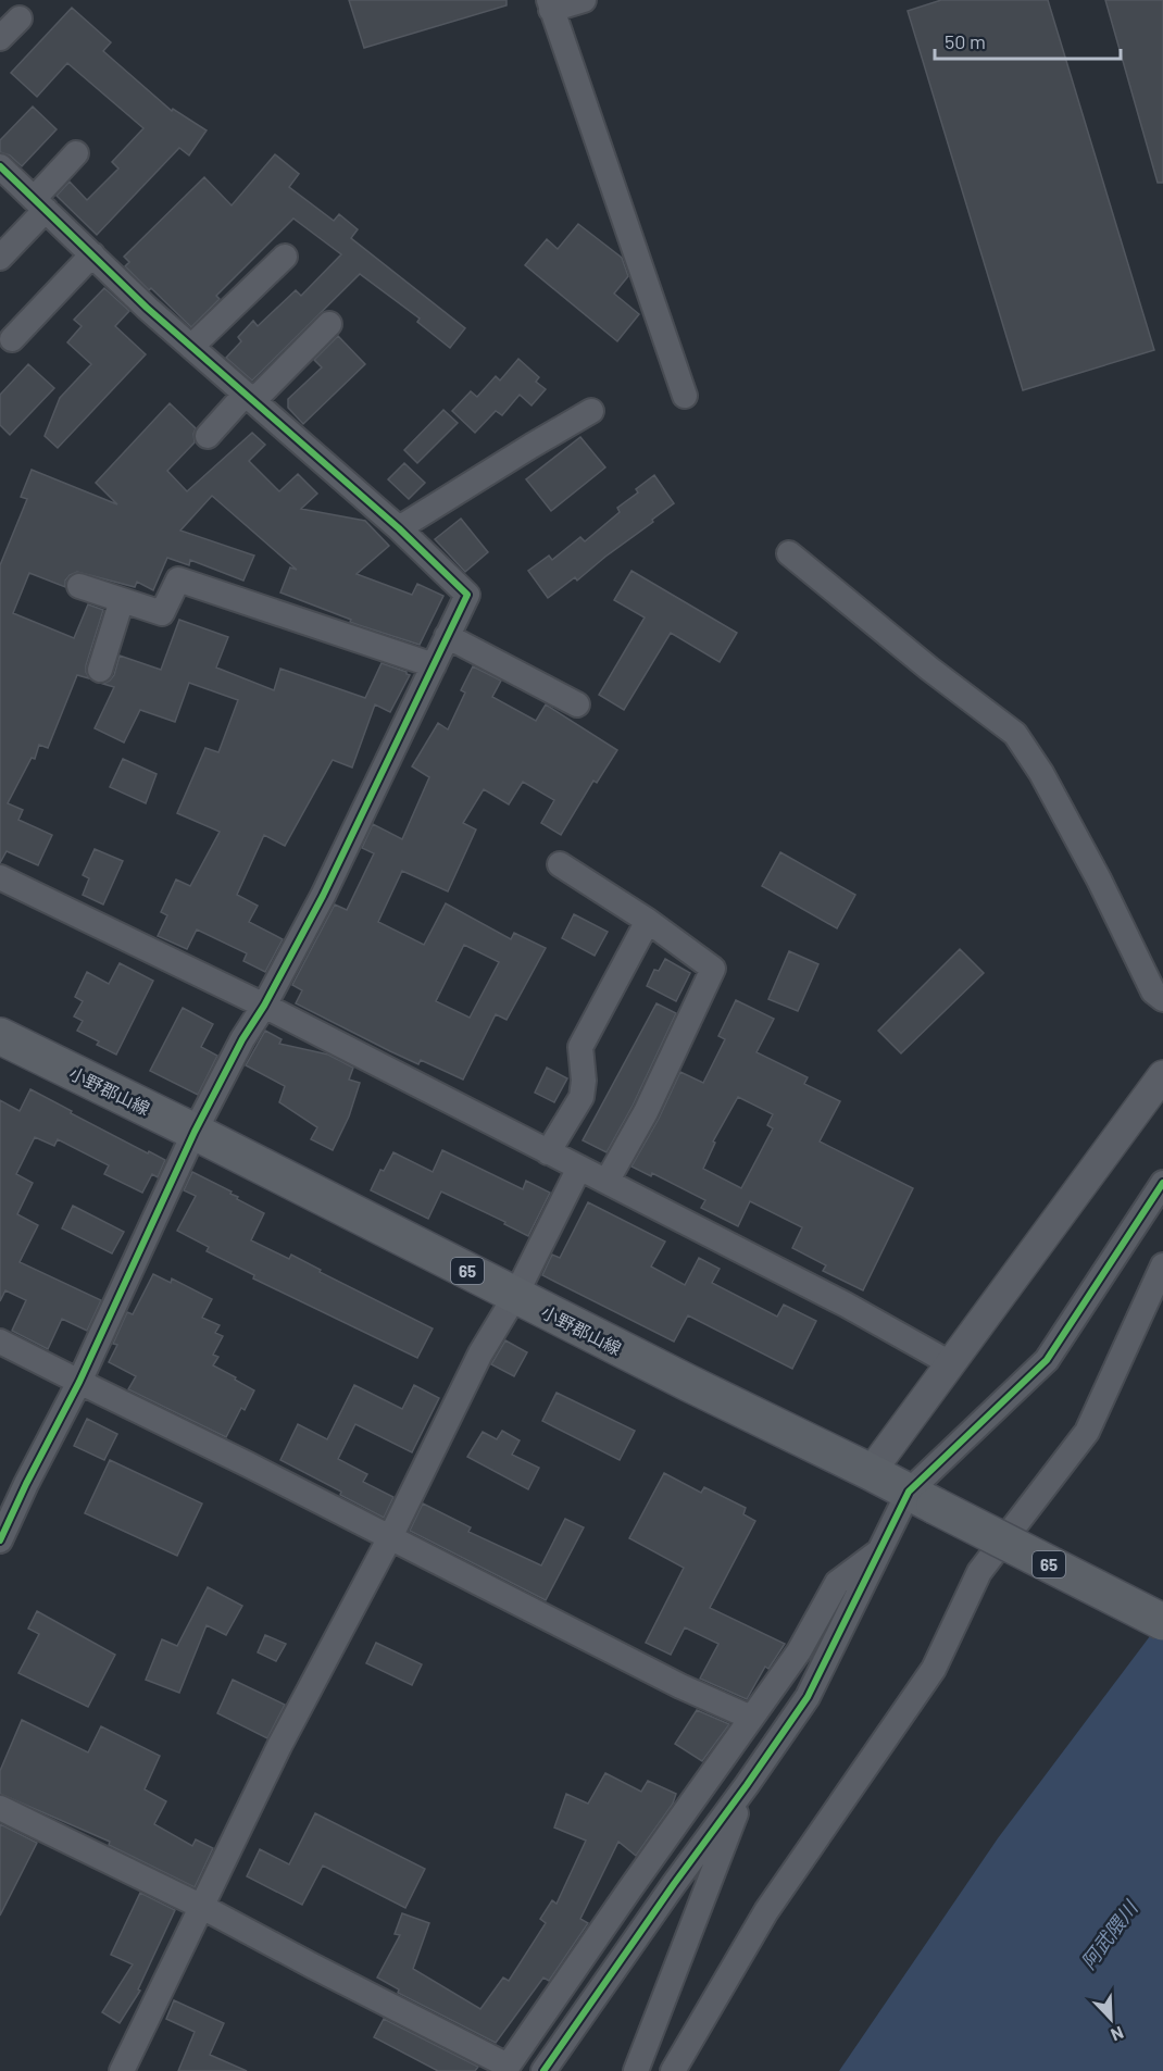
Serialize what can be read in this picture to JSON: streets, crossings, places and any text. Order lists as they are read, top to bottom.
{
  "streets": {
    "main road": ["小野郡山線", "65"]
  },
  "water": ["阿武隈川"],
  "scale_bar": "50 m",
  "north": "bottom right"
}
